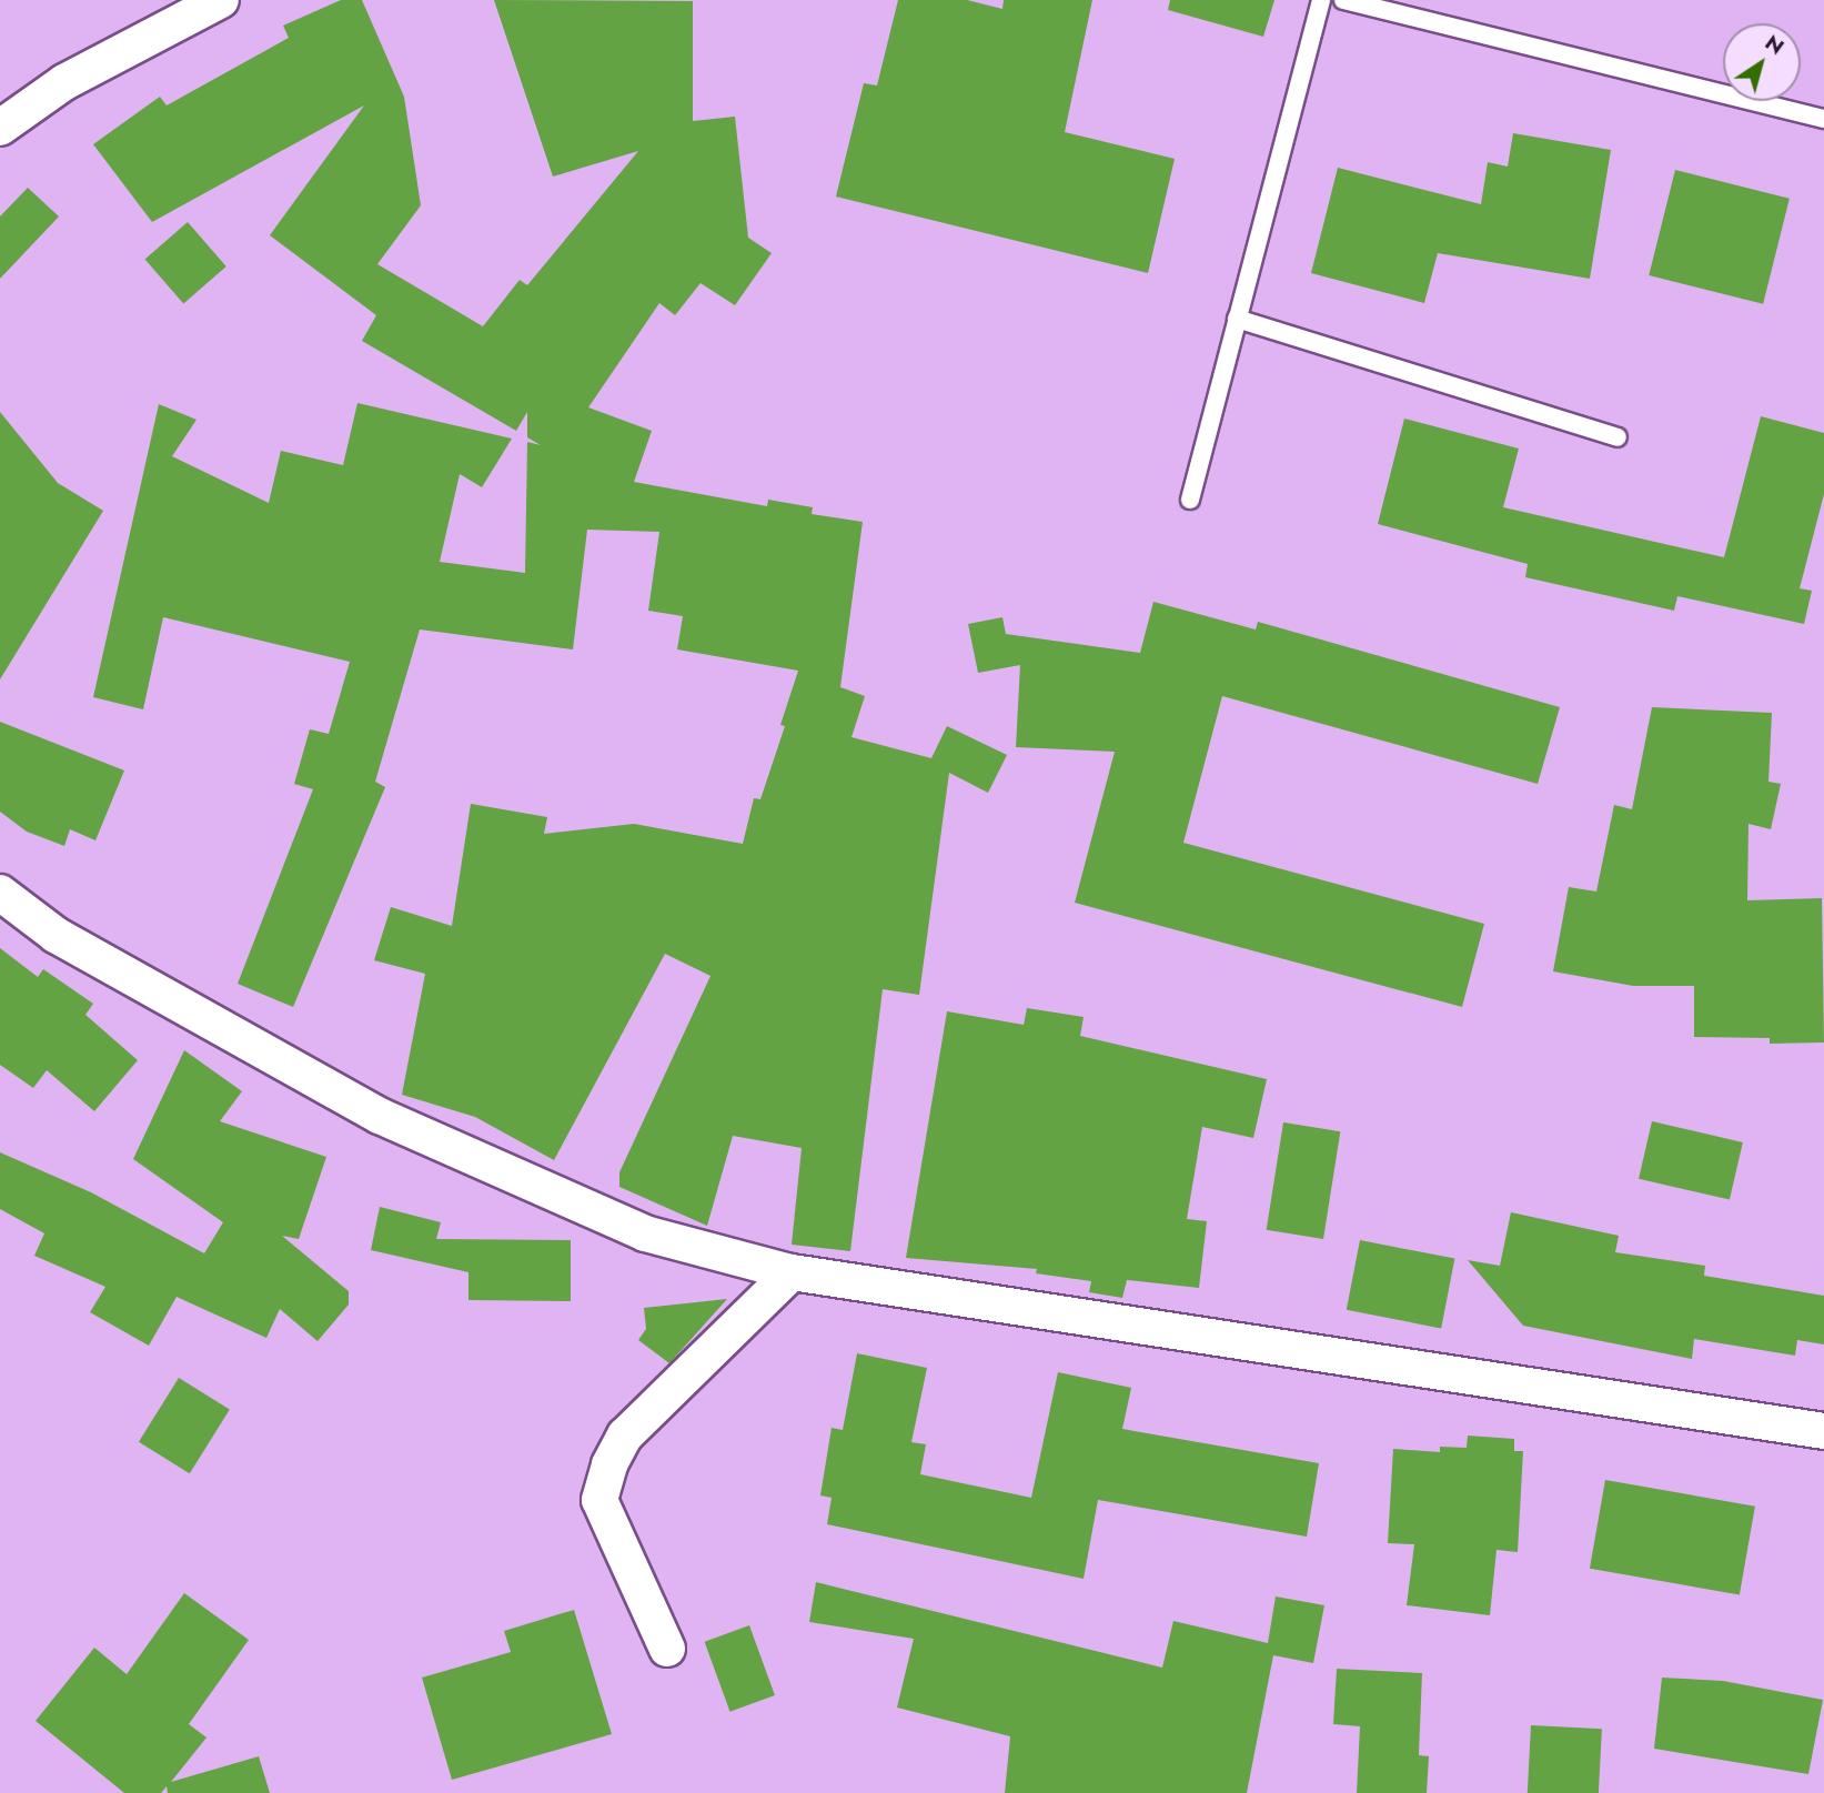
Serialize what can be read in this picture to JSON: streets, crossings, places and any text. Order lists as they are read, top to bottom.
{
  "north": "top right"
}
